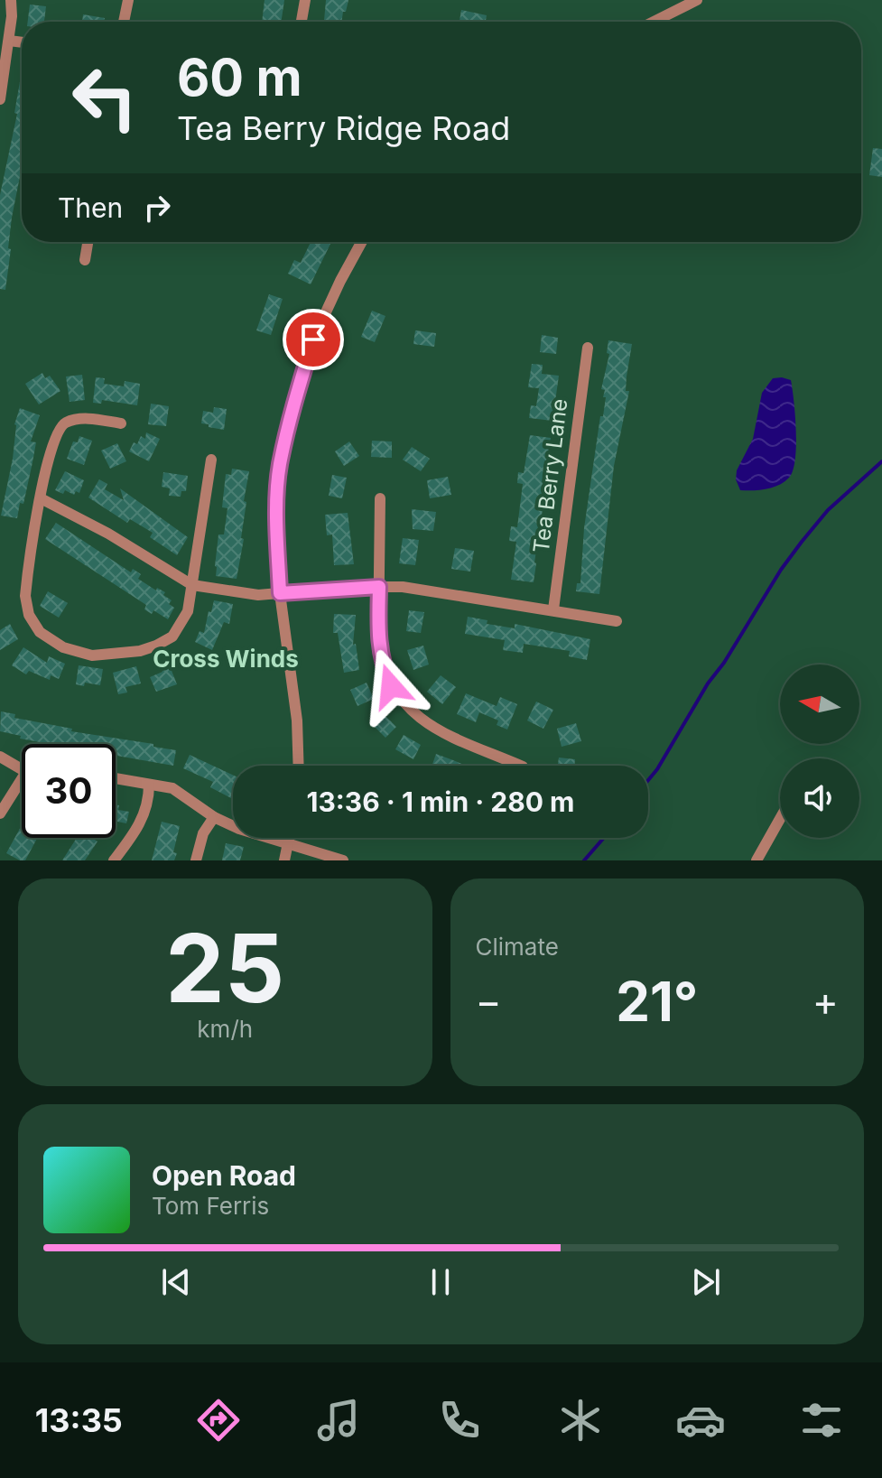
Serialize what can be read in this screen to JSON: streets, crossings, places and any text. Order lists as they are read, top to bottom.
{
  "streets": {
    "street": ["Tea Berry Lane"]
  },
  "districts": ["Cross Winds"],
  "north": "left",
  "page": {
    "turn": ["60 m", "Tea Berry Ridge Road"],
    "then": "Then",
    "limit": "30",
    "trip": "13:36 · 1 min · 280 m",
    "tile": [
      ["25", "km/h"],
      "Climate"
    ],
    "heat": ["−", "21°", "+"],
    "song": ["Open Road", "Tom Ferris"],
    "tabs": "13:35"
  }
}
